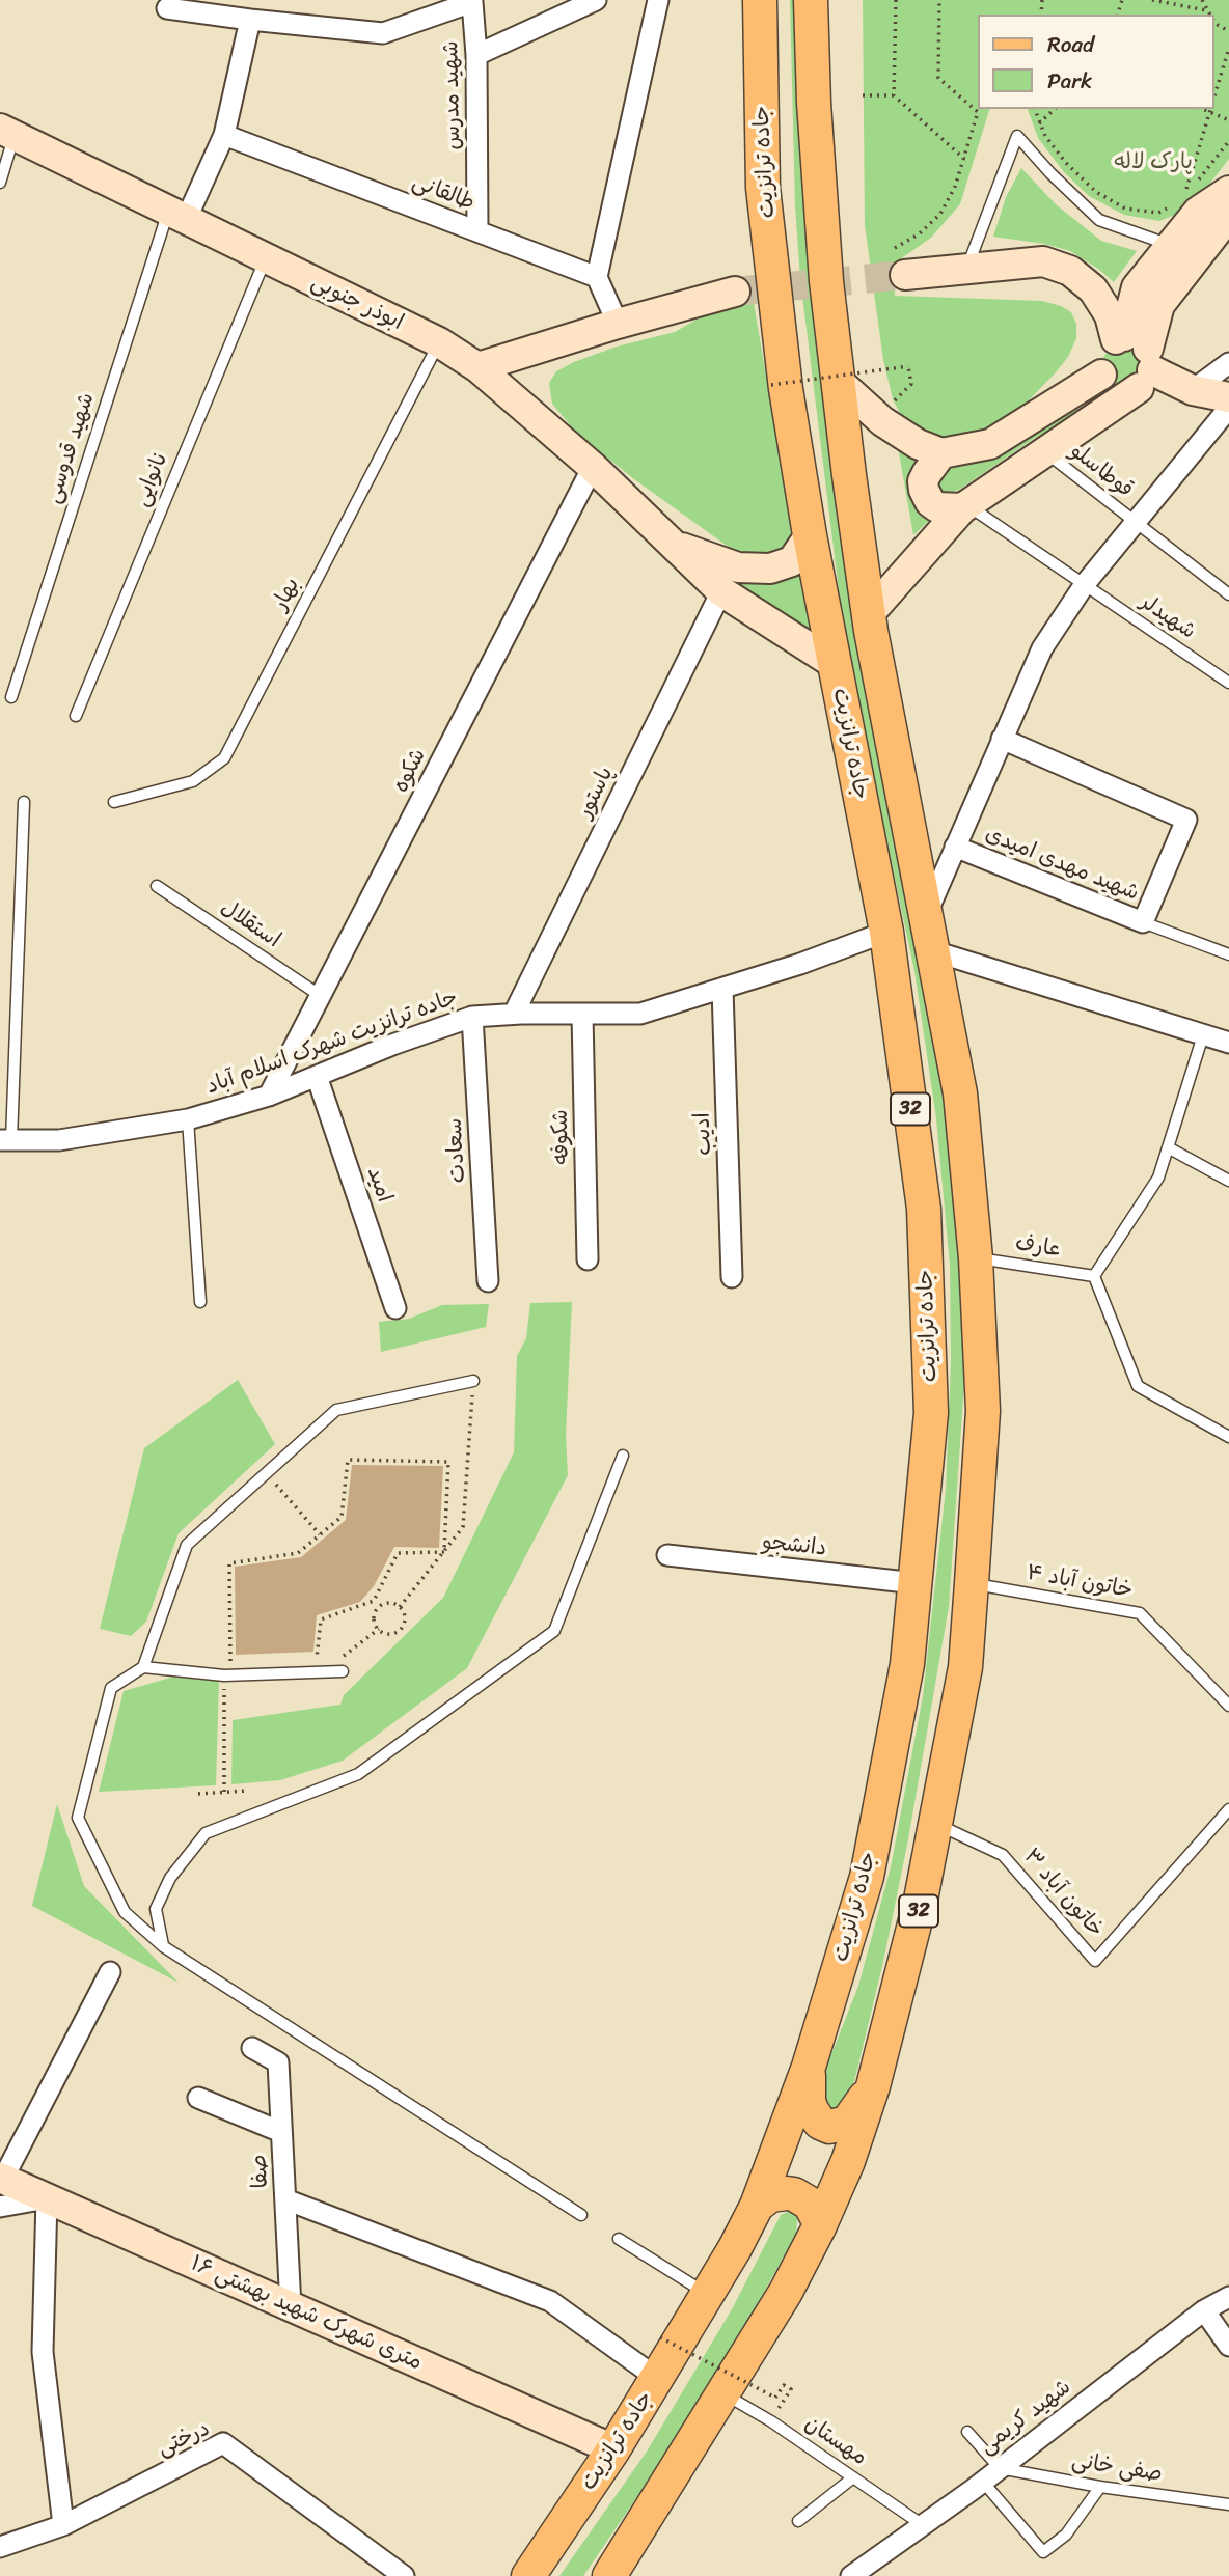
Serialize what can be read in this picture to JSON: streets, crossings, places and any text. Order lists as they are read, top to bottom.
{
  "streets": {
    "main road": ["جاده ترانزیت", "32"],
    "street": [
      "شهید مدرس",
      "طالقانی",
      "ابوذر جنوبی",
      "شکوه",
      "پاستور",
      "شهید مهدی امیدی",
      "جاده ترانزیت شهرک اسلام آباد",
      "ادیب",
      "شکوفه",
      "سعادت",
      "امید",
      "دانشجو",
      "صفا",
      "۱۶ متری شهرک شهيد بهشتی",
      "شهید کریمی",
      "درختی"
    ],
    "lane": [
      "شهید قدوسی",
      "قوطاسلو",
      "نانوایی",
      "بهار",
      "شهیدلر",
      "استقلال",
      "عارف",
      "خاتون آباد ۴",
      "خاتون آباد ۳",
      "مهستان",
      "صفی خانی"
    ]
  },
  "crossings": [
    ["شهید مدرس", "طالقانی"],
    ["جاده ترانزیت", "ابوذر جنوبی"],
    ["جاده ترانزیت", "جاده ترانزیت شهرک اسلام آباد"],
    ["جاده ترانزیت", "عارف"],
    ["جاده ترانزیت", "دانشجو"],
    ["جاده ترانزیت", "خاتون آباد ۴"],
    ["جاده ترانزیت", "خاتون آباد ۳"],
    ["جاده ترانزیت", "۱۶ متری شهرک شهيد بهشتی"],
    ["جاده ترانزیت", "مهستان"],
    ["ابوذر جنوبی", "شهید قدوسی"],
    ["ابوذر جنوبی", "نانوایی"],
    ["ابوذر جنوبی", "بهار"],
    ["ابوذر جنوبی", "شکوه"],
    ["ابوذر جنوبی", "پاستور"],
    ["شکوه", "استقلال"],
    ["شکوه", "جاده ترانزیت شهرک اسلام آباد"],
    ["پاستور", "جاده ترانزیت شهرک اسلام آباد"],
    ["جاده ترانزیت شهرک اسلام آباد", "ادیب"],
    ["جاده ترانزیت شهرک اسلام آباد", "شکوفه"],
    ["جاده ترانزیت شهرک اسلام آباد", "سعادت"],
    ["جاده ترانزیت شهرک اسلام آباد", "امید"],
    ["صفا", "۱۶ متری شهرک شهيد بهشتی"],
    ["شهید کریمی", "مهستان"],
    ["شهید کریمی", "صفی خانی"]
  ],
  "parks": ["پارک لاله"],
  "legend": ["Road", "Park"]
}
